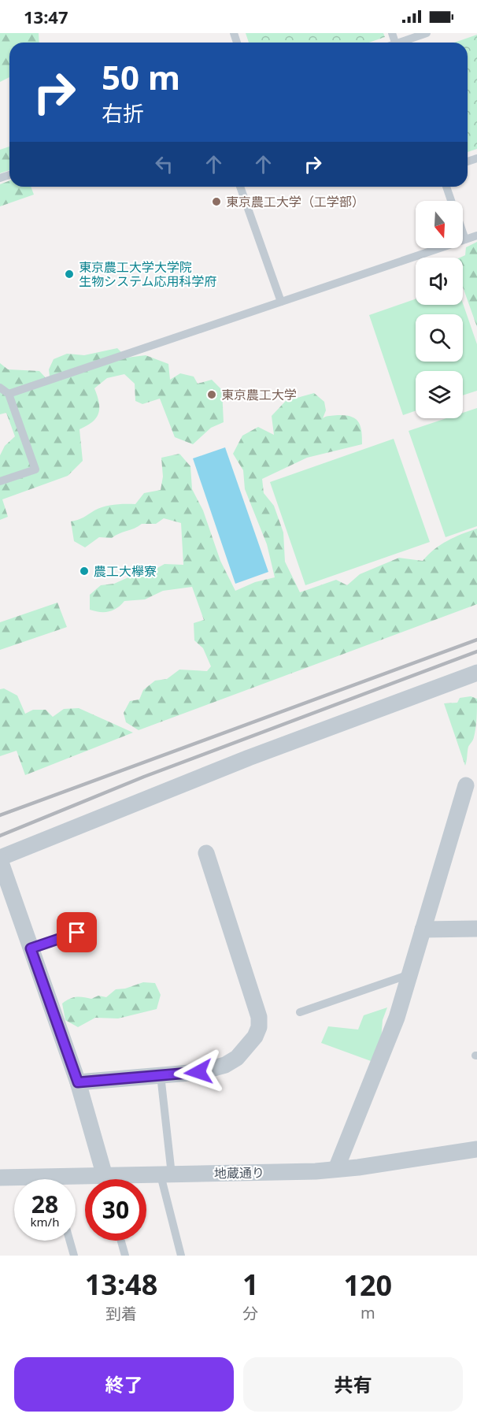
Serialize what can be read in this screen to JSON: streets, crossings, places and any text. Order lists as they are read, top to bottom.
{
  "streets": {
    "street": ["地蔵通り"]
  },
  "places": [
    "東京農工大学（工学部）",
    "東京農工大学大学院 生物システム応用科学府",
    "東京農工大学",
    "農工大欅寮"
  ],
  "north": "bottom",
  "page": {
    "status": "13:47",
    "turn": ["50 m", "右折"],
    "speed": "28 km/h",
    "limit": "30",
    "eta": [
      "13:48",
      "到着",
      "1",
      "分",
      "120",
      "m"
    ],
    "buttons": ["終了", "共有"]
  }
}
